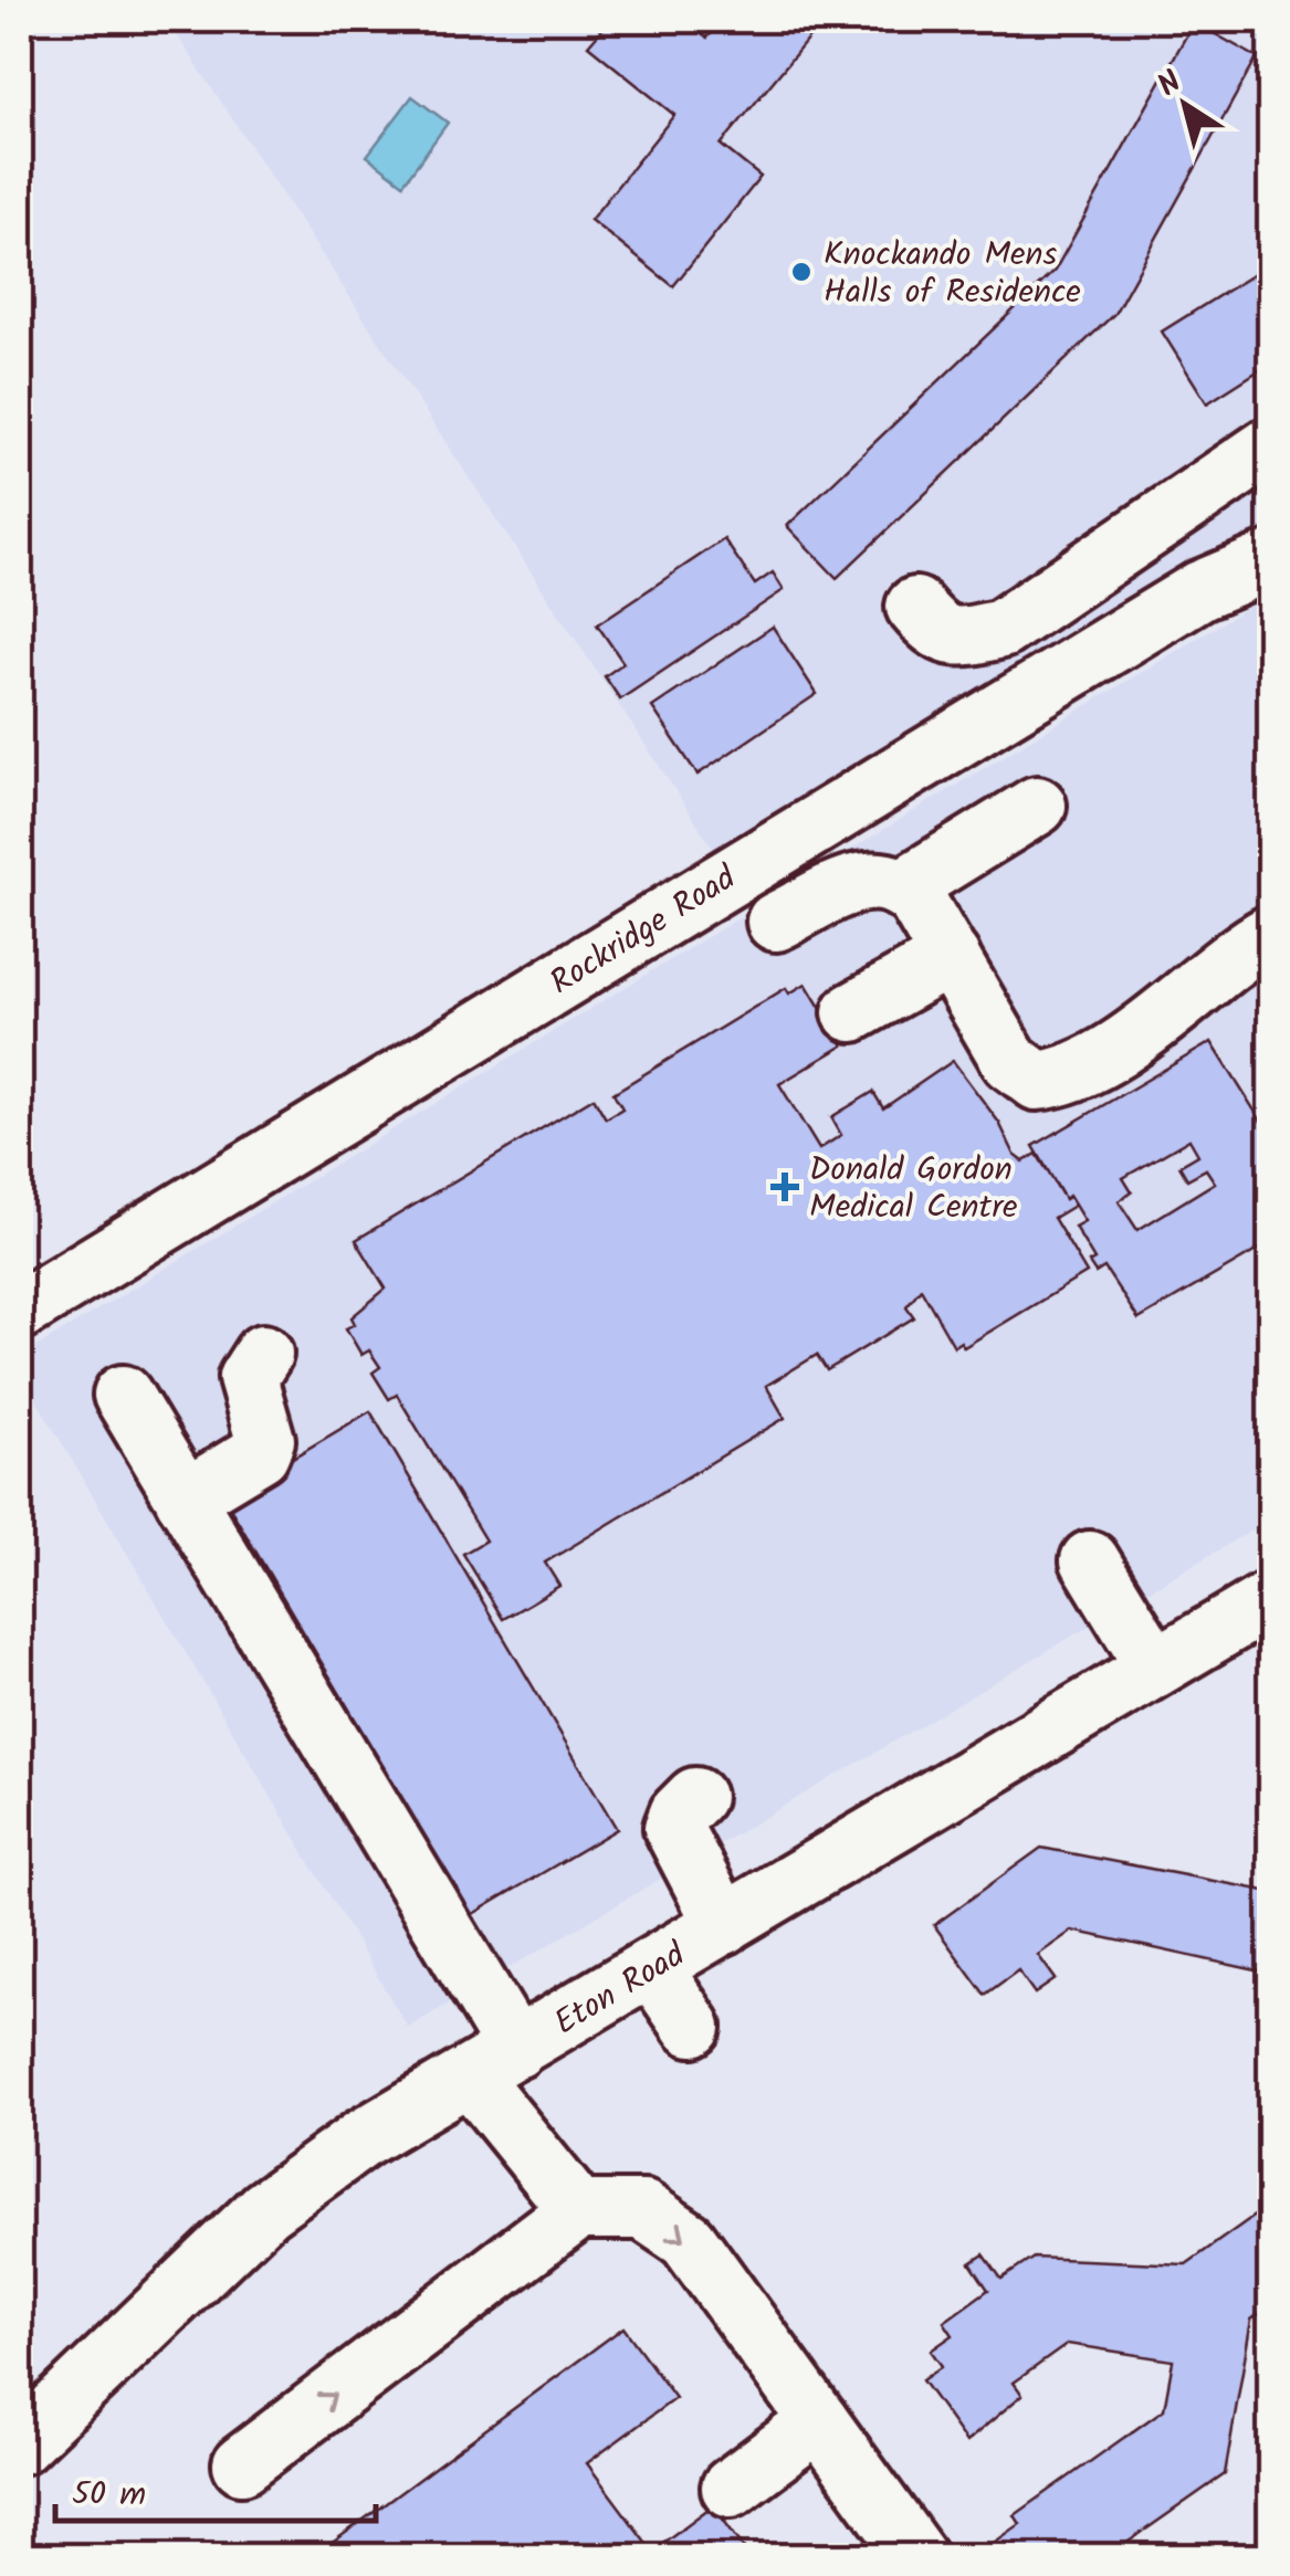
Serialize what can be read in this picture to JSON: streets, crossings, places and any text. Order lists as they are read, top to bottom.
{
  "streets": {
    "street": ["Rockridge Road", "Eton Road"]
  },
  "places": {
    "other": ["Knockando Mens Halls of Residence"],
    "health": ["Donald Gordon Medical Centre"]
  },
  "scale_bar": "50 m",
  "north": "top left"
}
